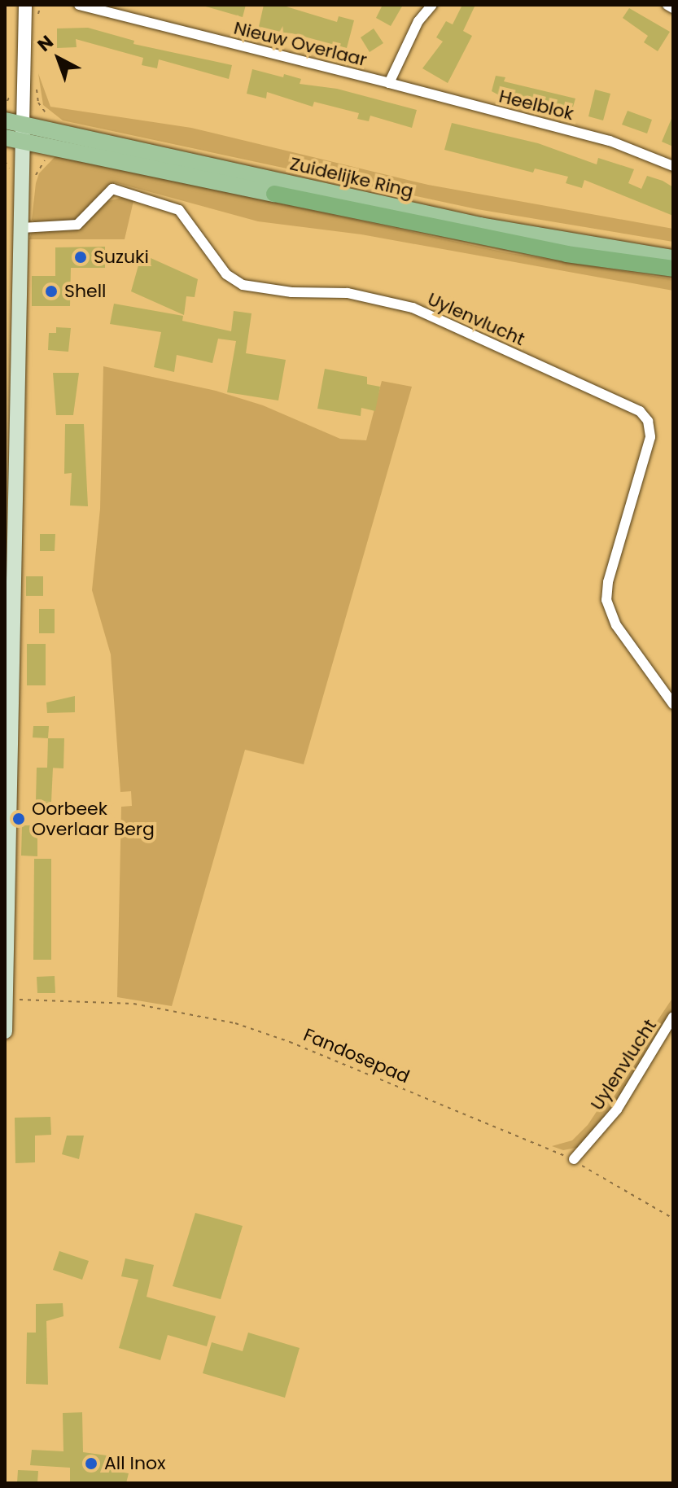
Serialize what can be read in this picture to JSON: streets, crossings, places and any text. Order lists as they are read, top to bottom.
{
  "streets": {
    "highway": ["Zuidelijke Ring"],
    "street": ["Nieuw Overlaar", "Heelblok", "Uylenvlucht"],
    "path": ["Fandosepad"]
  },
  "crossings": [
    ["Nieuw Overlaar", "Heelblok"],
    ["Uylenvlucht", "Fandosepad"]
  ],
  "places": [
    "Suzuki",
    "Shell",
    "Oorbeek Overlaar Berg",
    "All Inox"
  ],
  "north": "top left"
}
